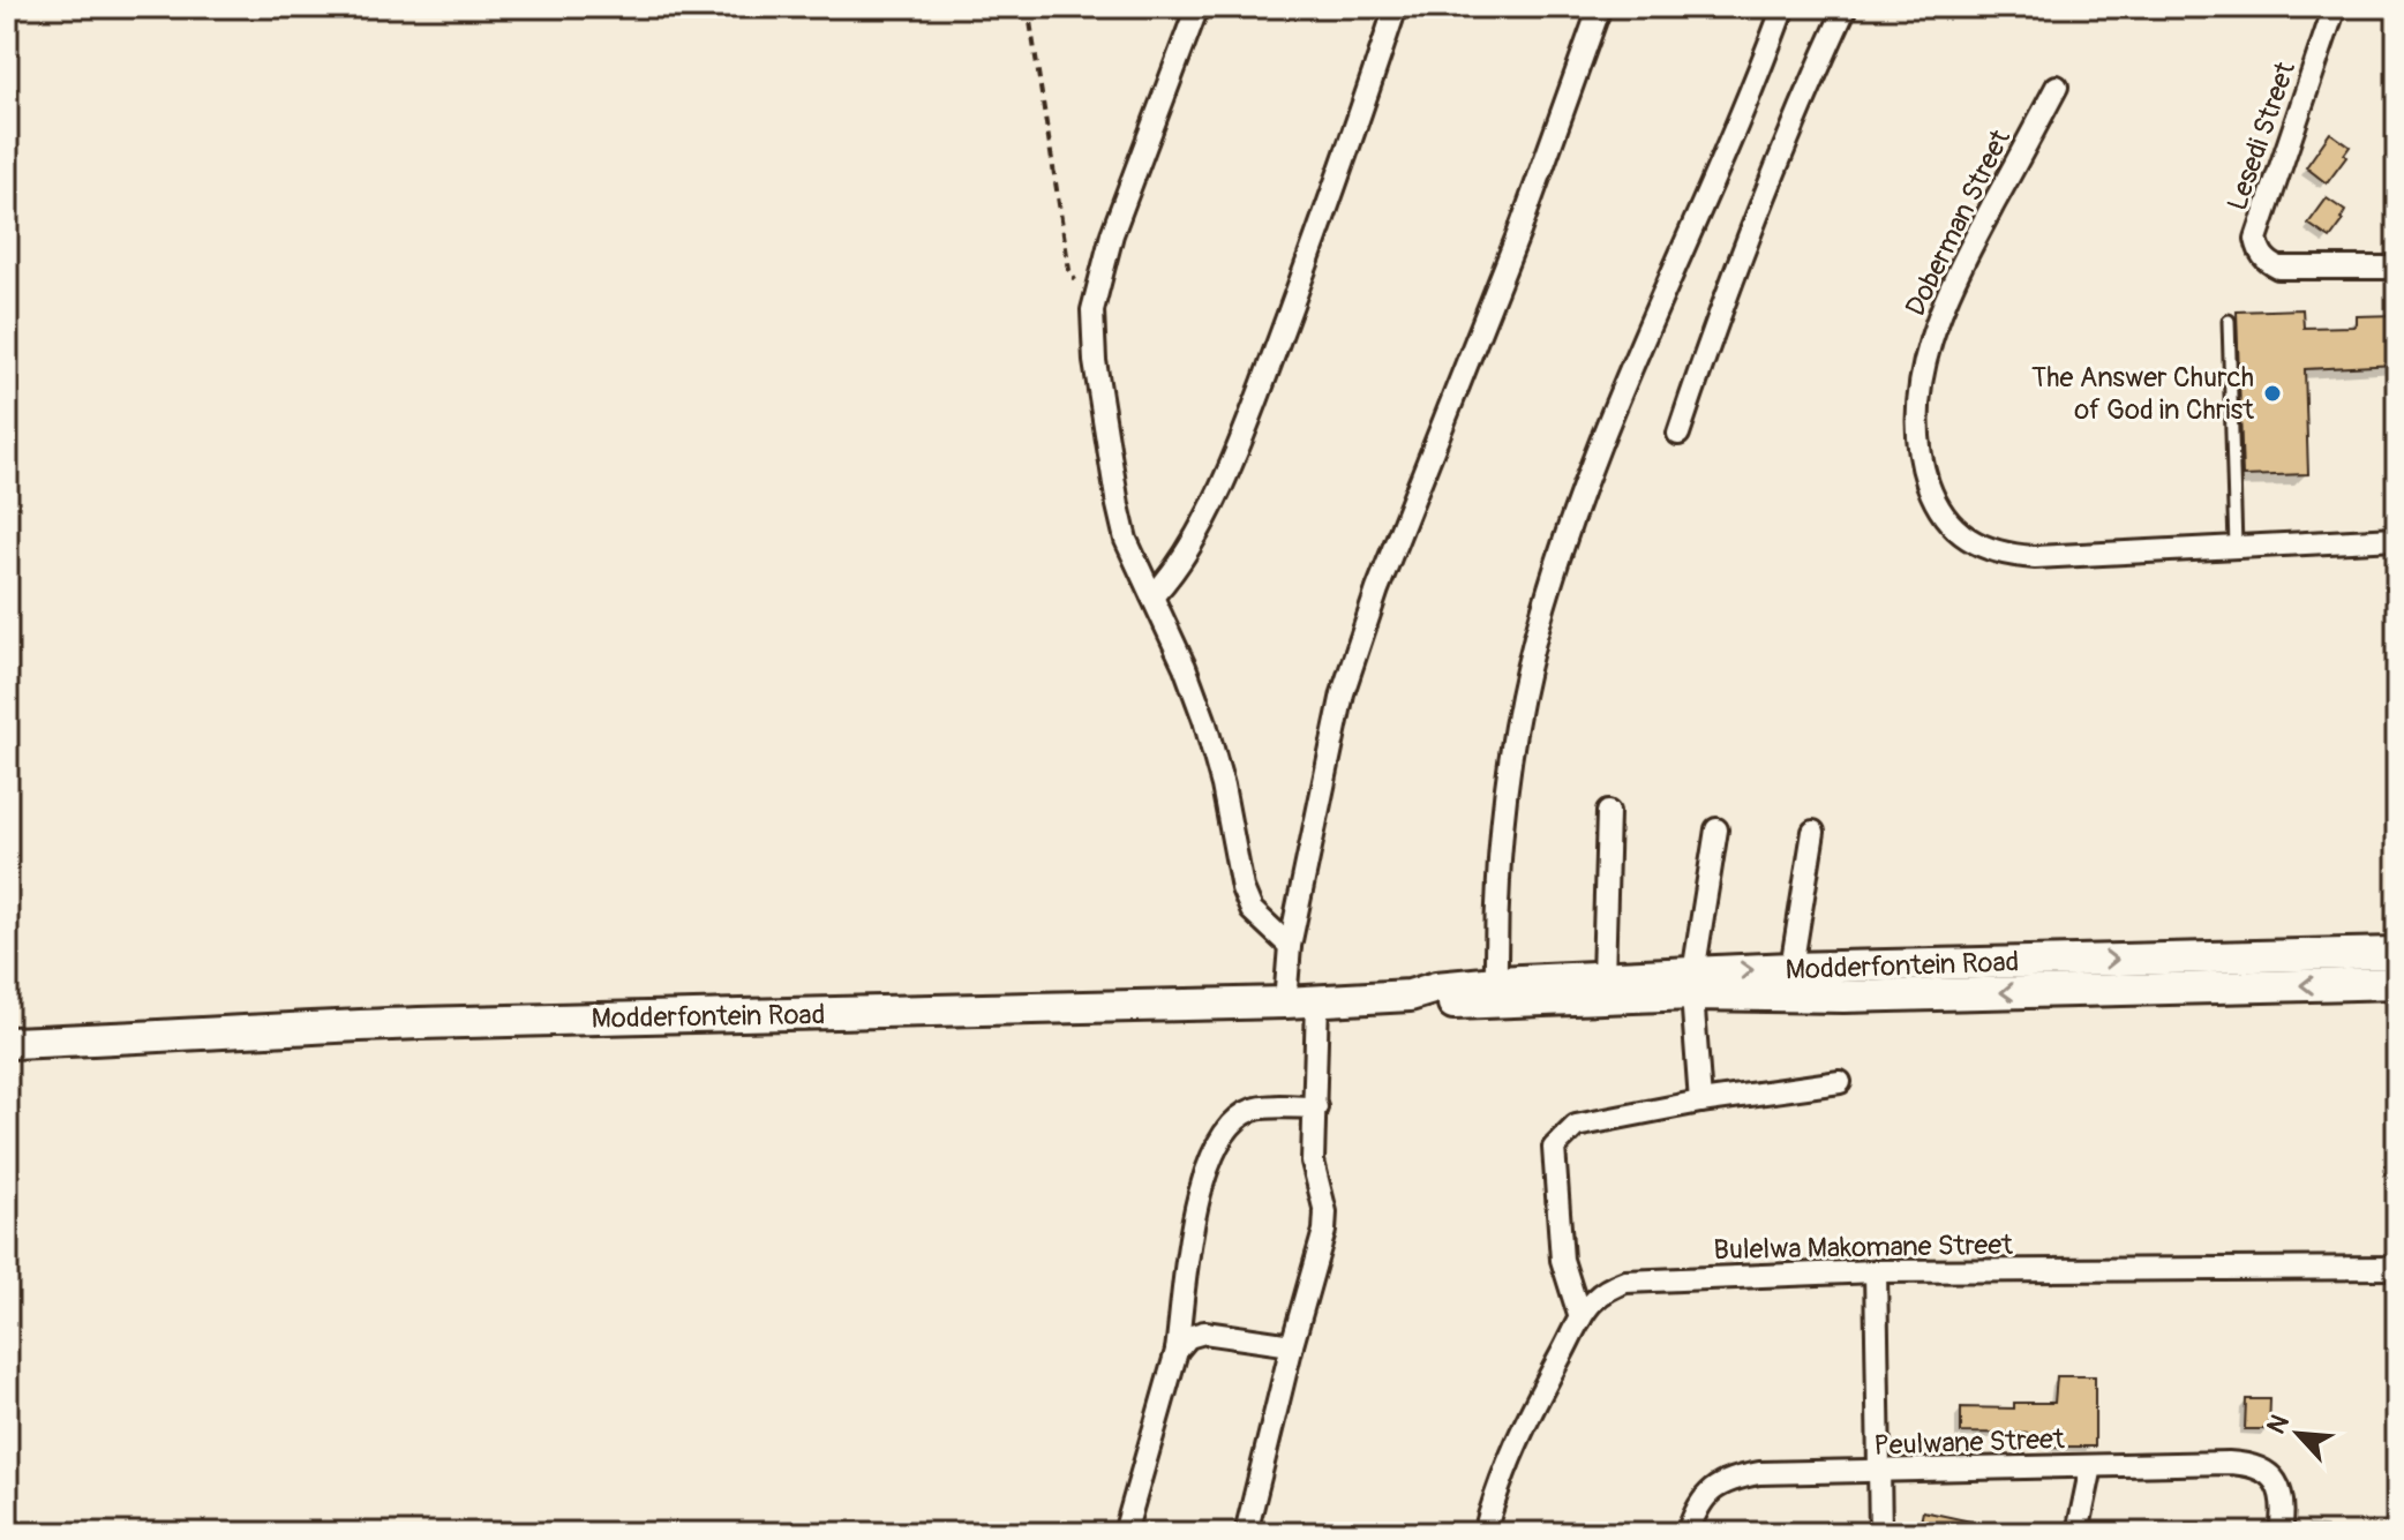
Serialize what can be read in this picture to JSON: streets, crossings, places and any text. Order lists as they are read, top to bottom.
{
  "streets": {
    "main road": ["Modderfontein Road"],
    "street": [
      "Lesedi Street",
      "Doberman Street",
      "Bulelwa Makomane Street",
      "Peulwane Street"
    ]
  },
  "places": ["The Answer Church of God in Christ"],
  "north": "top left"
}
